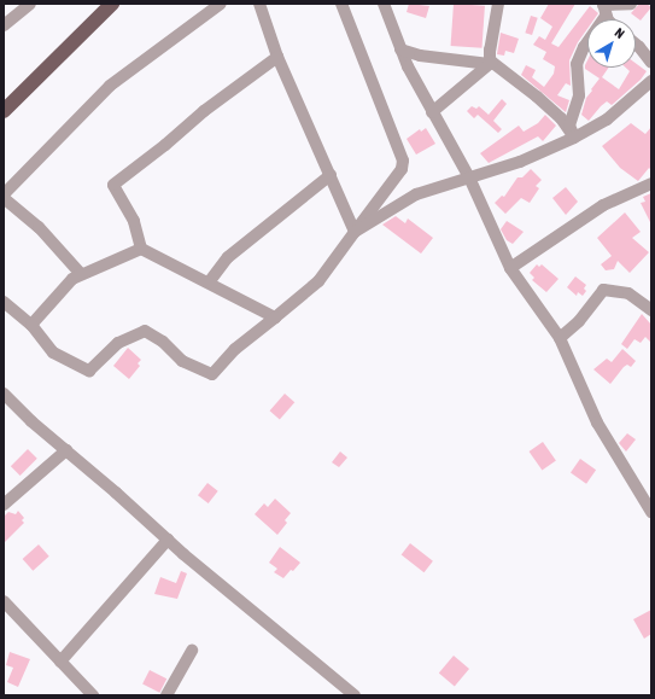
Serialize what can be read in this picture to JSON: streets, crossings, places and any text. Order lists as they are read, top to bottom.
{
  "north": "top right"
}
